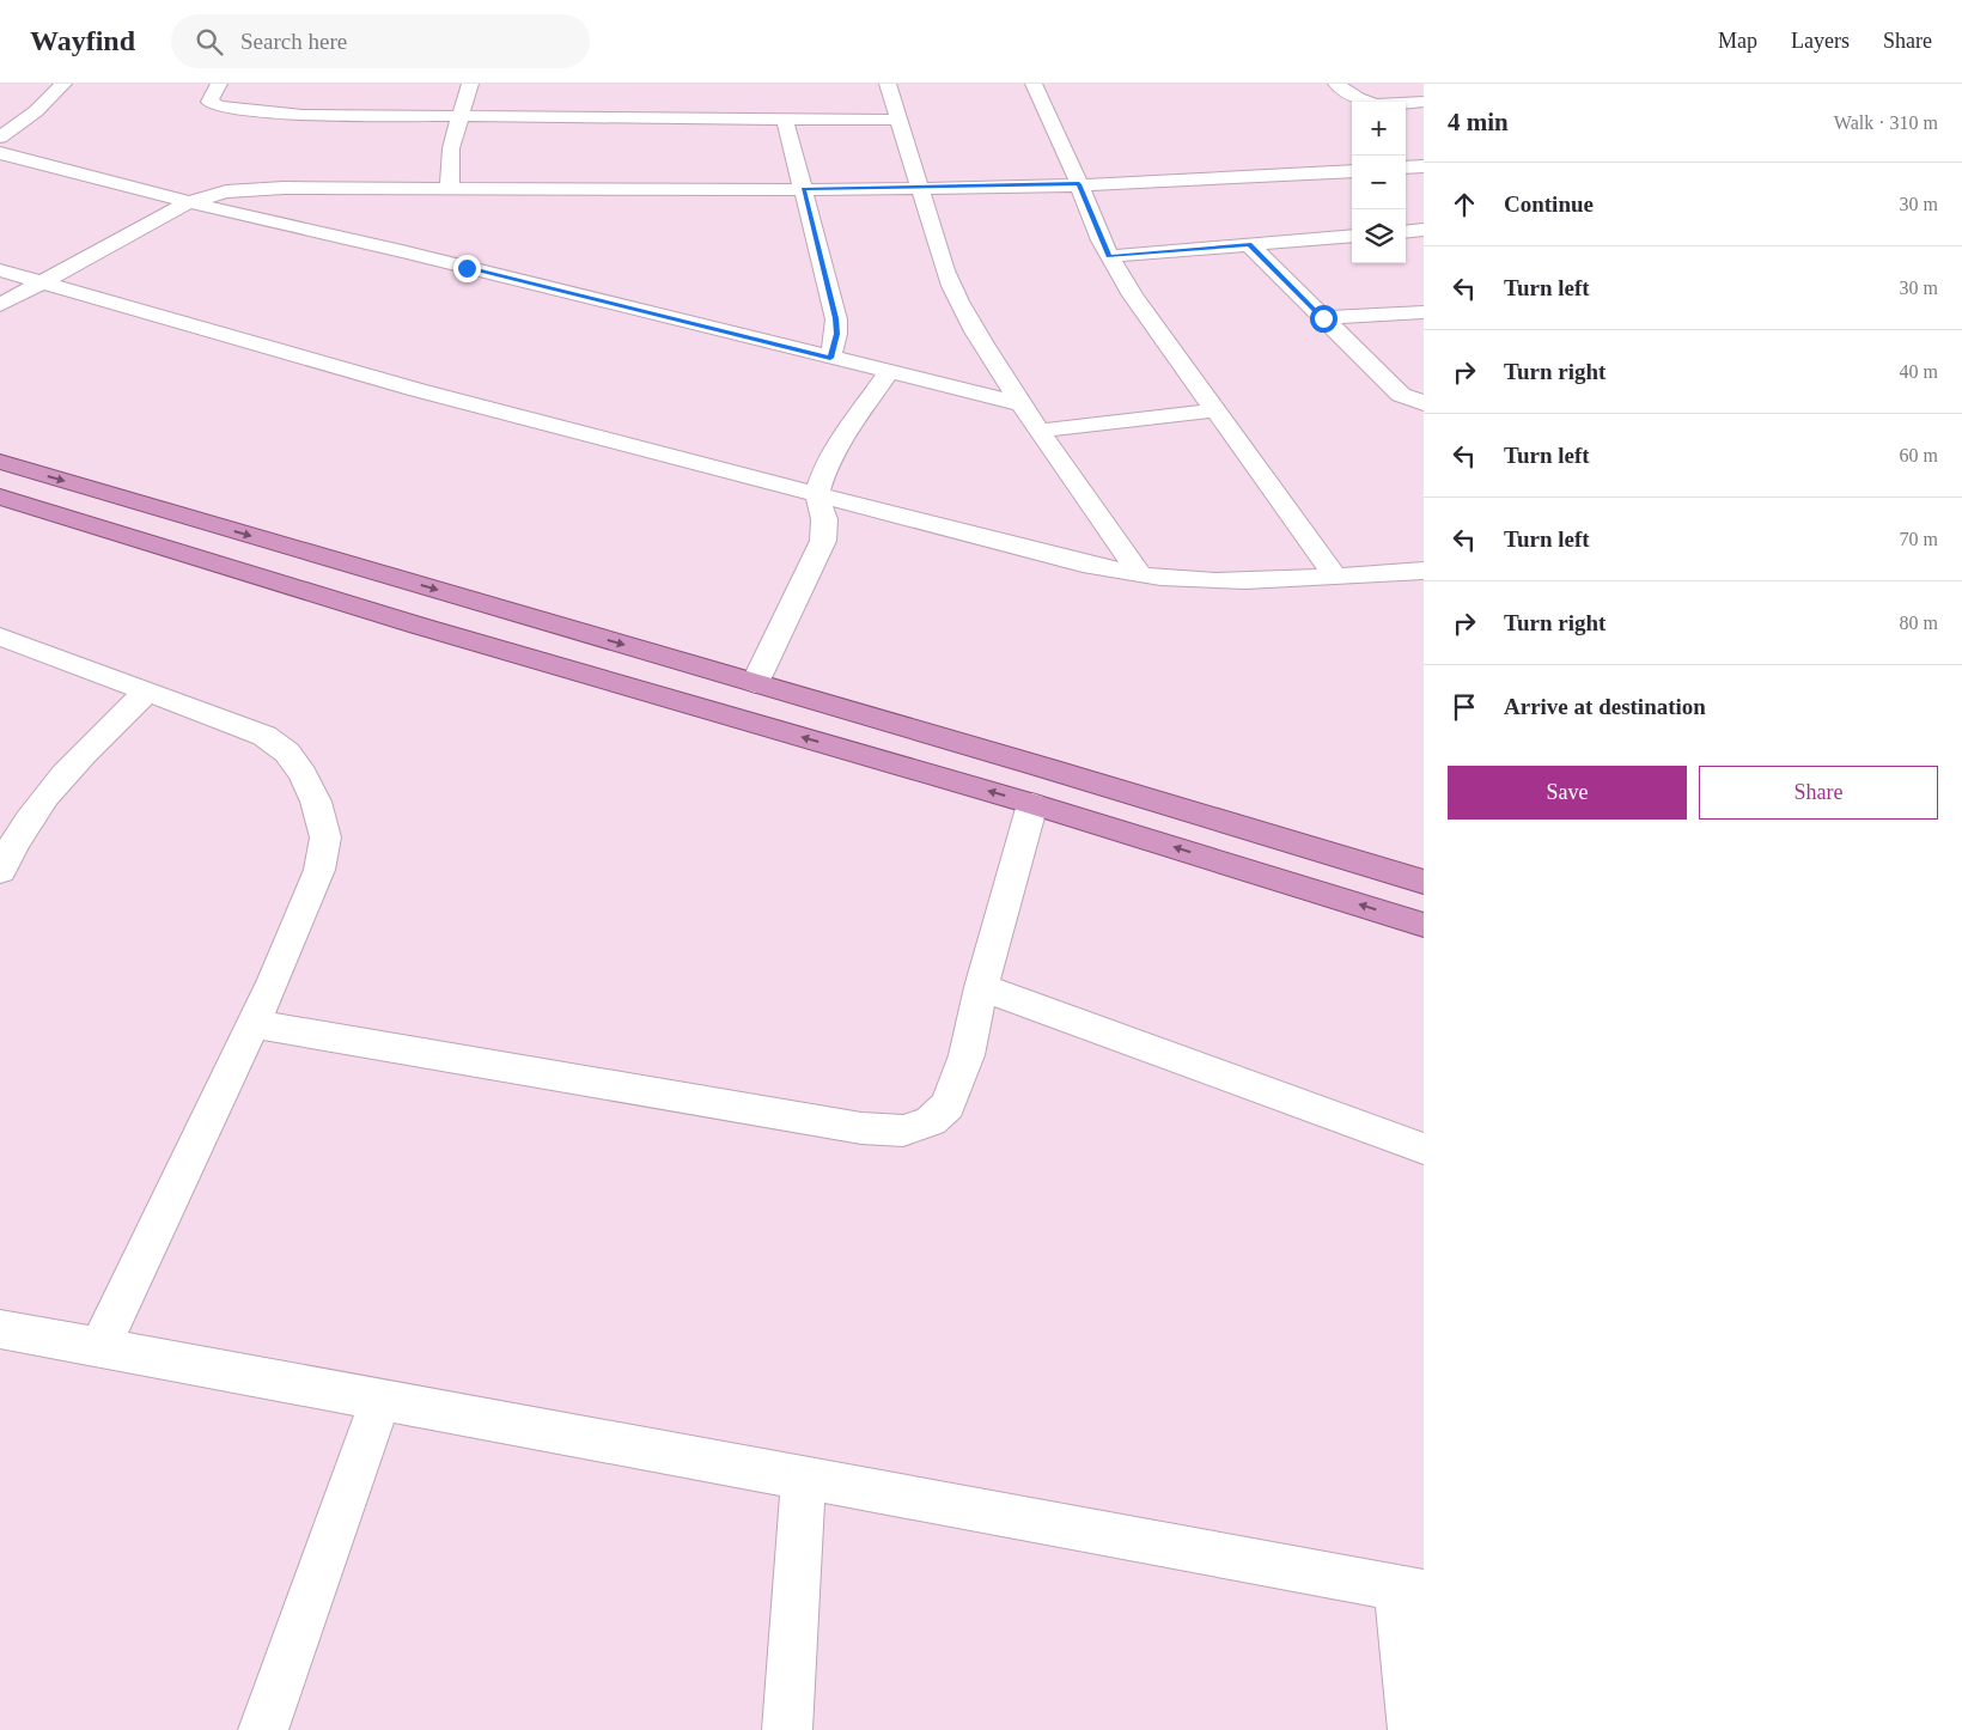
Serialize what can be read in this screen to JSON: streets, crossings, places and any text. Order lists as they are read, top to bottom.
{
  "page": {
    "header": "Wayfind",
    "search": "Search here",
    "nav": ["Map", "Layers", "Share"],
    "heading": ["4 min", "Walk · 310 m"],
    "map_buttons": ["+", "−"],
    "list": [
      ["Continue", "30 m"],
      ["Turn left", "30 m"],
      ["Turn right", "40 m"],
      ["Turn left", "60 m"],
      ["Turn left", "70 m"],
      ["Turn right", "80 m"],
      "Arrive at destination"
    ],
    "buttons": ["Save", "Share"]
  }
}
